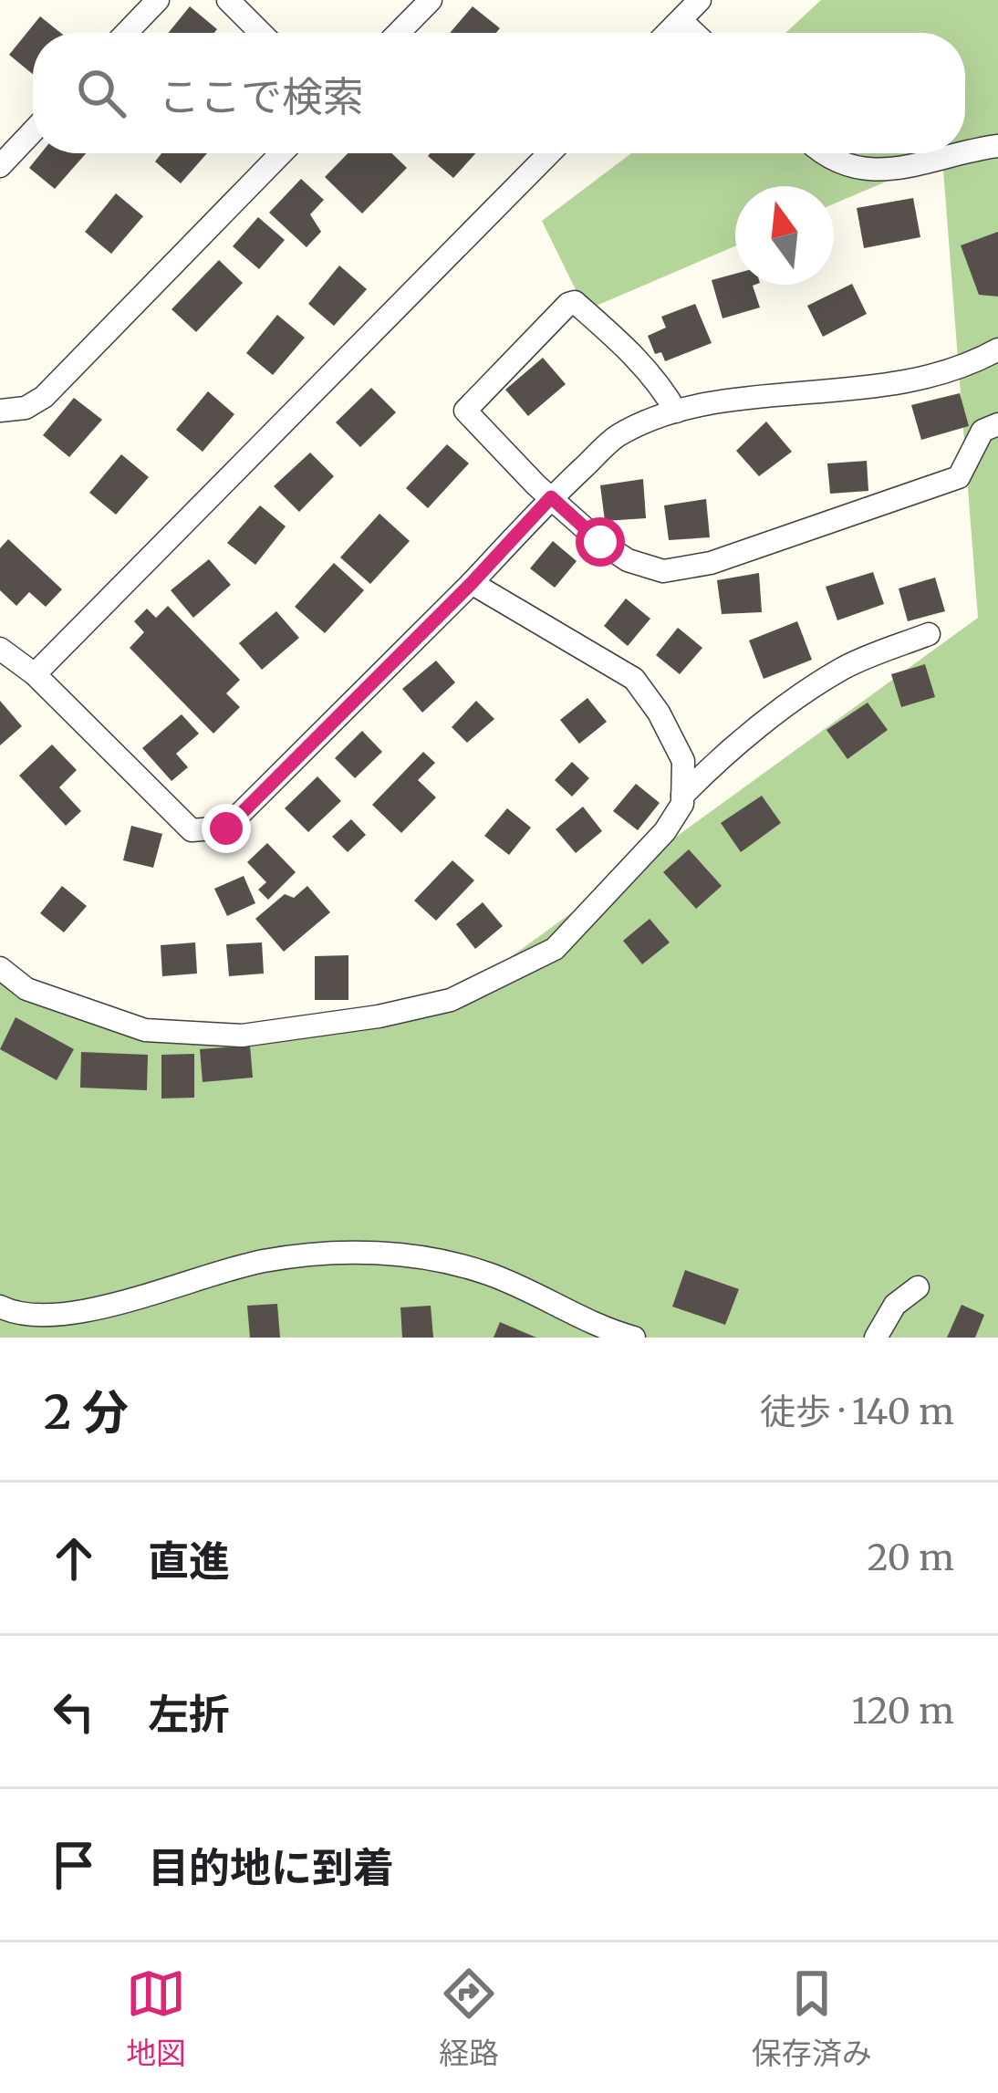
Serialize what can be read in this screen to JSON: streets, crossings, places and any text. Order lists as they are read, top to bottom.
{
  "north": "top",
  "page": {
    "search": "ここで検索",
    "heading": ["2 分", "徒歩 · 140 m"],
    "list": [
      ["直進", "20 m"],
      ["左折", "120 m"],
      "目的地に到着"
    ],
    "nav": ["地図", "経路", "保存済み"]
  }
}
